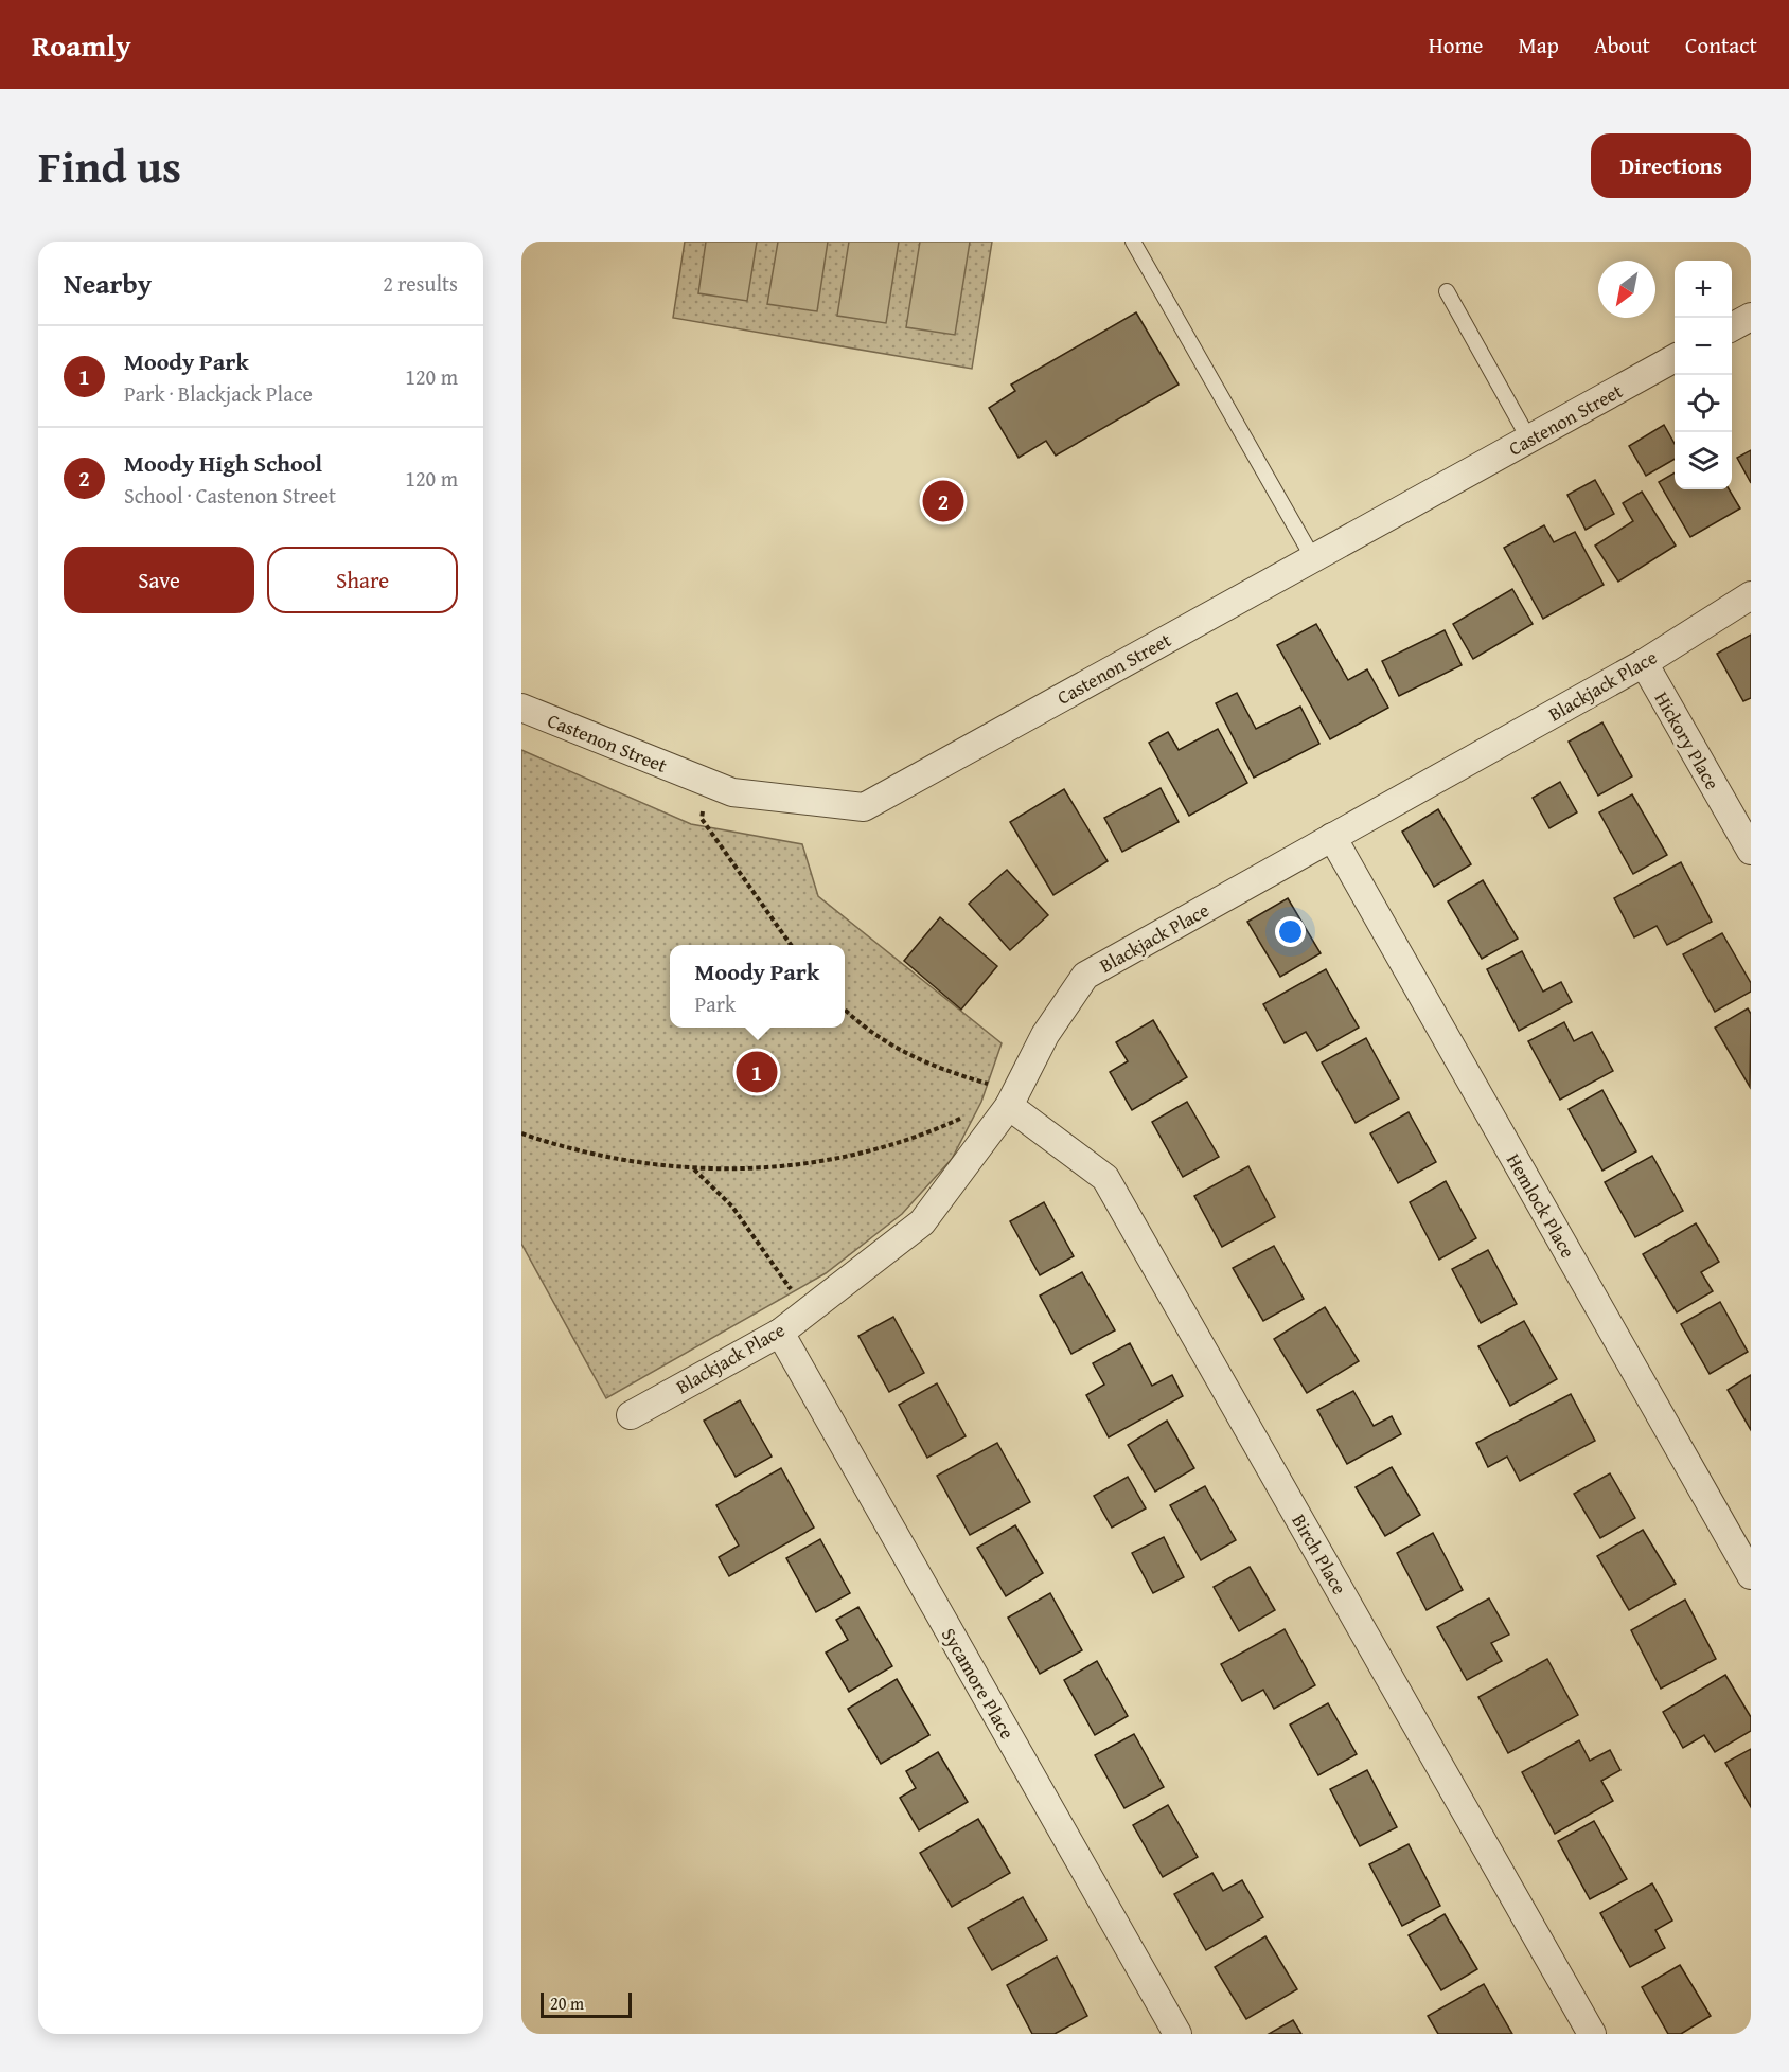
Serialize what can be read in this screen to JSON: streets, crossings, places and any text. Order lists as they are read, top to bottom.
{
  "streets": {
    "street": [
      "Castenon Street",
      "Blackjack Place",
      "Hickory Place",
      "Hemlock Place",
      "Birch Place",
      "Sycamore Place"
    ]
  },
  "crossings": [
    ["Blackjack Place", "Hickory Place"],
    ["Blackjack Place", "Hemlock Place"],
    ["Blackjack Place", "Birch Place"],
    ["Blackjack Place", "Sycamore Place"]
  ],
  "scale_bar": "20 m",
  "north": "bottom left",
  "page": {
    "header": "Roamly",
    "nav": [
      "Home",
      "Map",
      "About",
      "Contact"
    ],
    "title": "Find us",
    "buttons": [
      "Directions",
      ["Save", "Share"]
    ],
    "heading": ["Nearby", "2 results"],
    "map_buttons": ["+", "−"],
    "list": [
      {
        "mark": "1",
        "name": "Moody Park",
        "note": "Park · Blackjack Place",
        "value": "120 m"
      },
      {
        "mark": "2",
        "name": "Moody High School",
        "note": "School · Castenon Street",
        "value": "120 m"
      }
    ],
    "pins": ["2", "1"],
    "popup": ["Moody Park", "Park"],
    "scale": "20 m"
  }
}
